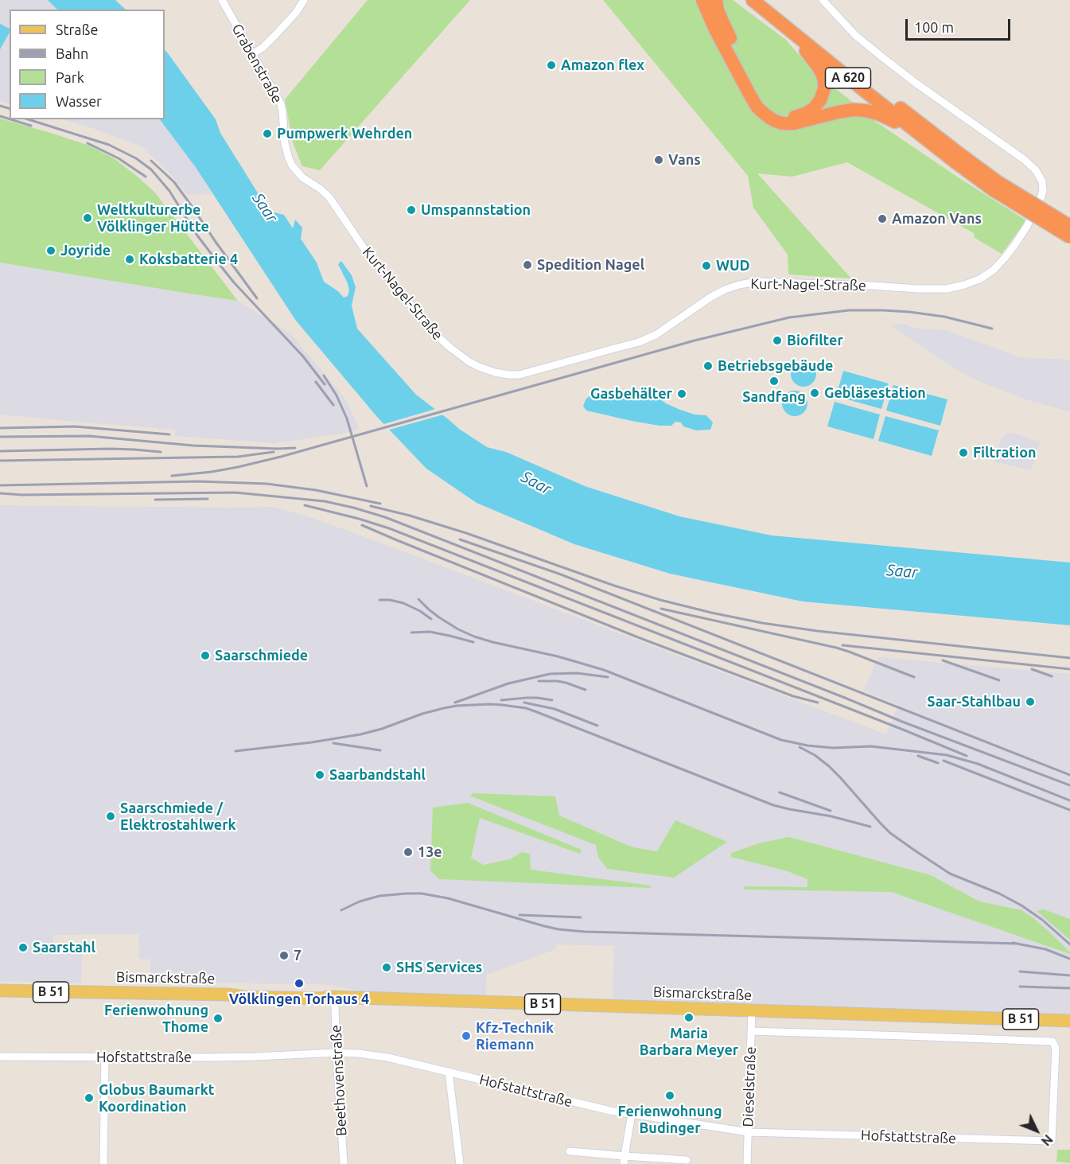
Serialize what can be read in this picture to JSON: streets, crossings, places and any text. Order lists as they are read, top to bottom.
{
  "streets": {
    "highway": ["A 620"],
    "main road": ["Bismarckstraße", "B 51"],
    "street": [
      "Grabenstraße",
      "Kurt-Nagel-Straße",
      "Hofstattstraße",
      "Beethovenstraße",
      "Dieselstraße"
    ]
  },
  "crossings": [
    ["Grabenstraße", "Kurt-Nagel-Straße"],
    ["Bismarckstraße", "Beethovenstraße"],
    ["Bismarckstraße", "Dieselstraße"],
    ["Hofstattstraße", "Beethovenstraße"],
    ["Hofstattstraße", "Dieselstraße"]
  ],
  "water": ["Saar"],
  "places": [
    "Amazon flex",
    "Pumpwerk Wehrden",
    "Vans",
    "Umspannstation",
    "Weltkulturerbe Völklinger Hütte",
    "Amazon Vans",
    "Joyride",
    "Koksbatterie 4",
    "Spedition Nagel",
    "WUD",
    "Biofilter",
    "Betriebsgebäude",
    "Sandfang",
    "Gebläsestation",
    "Gasbehälter",
    "Filtration",
    "Saarschmiede",
    "Saar-Stahlbau",
    "Saarbandstahl",
    "Saarschmiede / Elektrostahlwerk",
    "13e",
    "Saarstahl",
    "7",
    "SHS Services",
    "Völklingen Torhaus 4",
    "Maria Barbara Meyer",
    "Ferienwohnung Thome",
    "Kfz-Technik Riemann",
    "Ferienwohnung Budinger",
    "Globus Baumarkt Koordination"
  ],
  "legend": [
    "Straße",
    "Bahn",
    "Park",
    "Wasser"
  ],
  "scale_bar": "100 m",
  "north": "bottom right"
}
